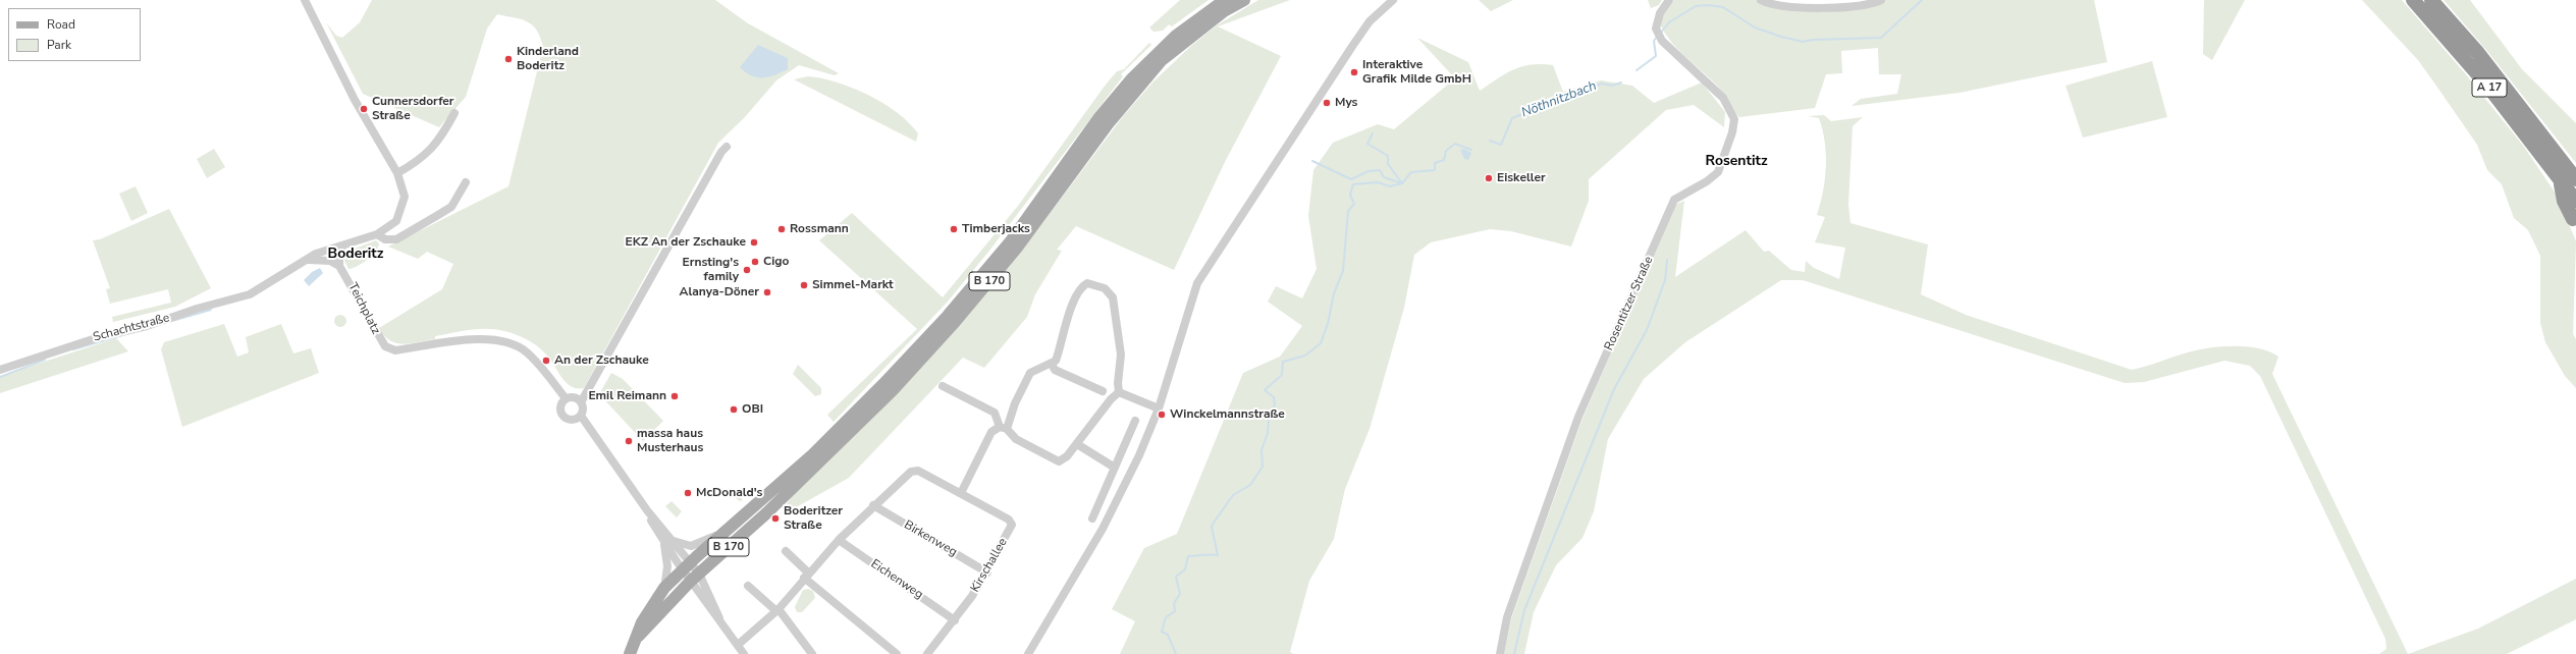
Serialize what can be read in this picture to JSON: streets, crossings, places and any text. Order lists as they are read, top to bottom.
{
  "streets": {
    "highway": ["A 17"],
    "main road": ["B 170"],
    "street": [
      "Rosentitzer Straße",
      "Teichplatz",
      "Schachtstraße",
      "Birkenweg",
      "Kirschallee",
      "Eichenweg"
    ]
  },
  "crossings": [
    ["Birkenweg", "Kirschallee"],
    ["Kirschallee", "Eichenweg"]
  ],
  "districts": ["Rosentitz", "Boderitz"],
  "water": ["Nöthnitzbach"],
  "places": [
    "Kinderland Boderitz",
    "Interaktive Grafik Milde GmbH",
    "Mys",
    "Cunnersdorfer Straße",
    "Eiskeller",
    "Rossmann",
    "Timberjacks",
    "EKZ An der Zschauke",
    "Cigo",
    "Ernsting's family",
    "Simmel-Markt",
    "Alanya-Döner",
    "An der Zschauke",
    "Emil Reimann",
    "OBI",
    "Winckelmannstraße",
    "massa haus Musterhaus",
    "McDonald's",
    "Boderitzer Straße"
  ],
  "legend": ["Road", "Park"]
}
